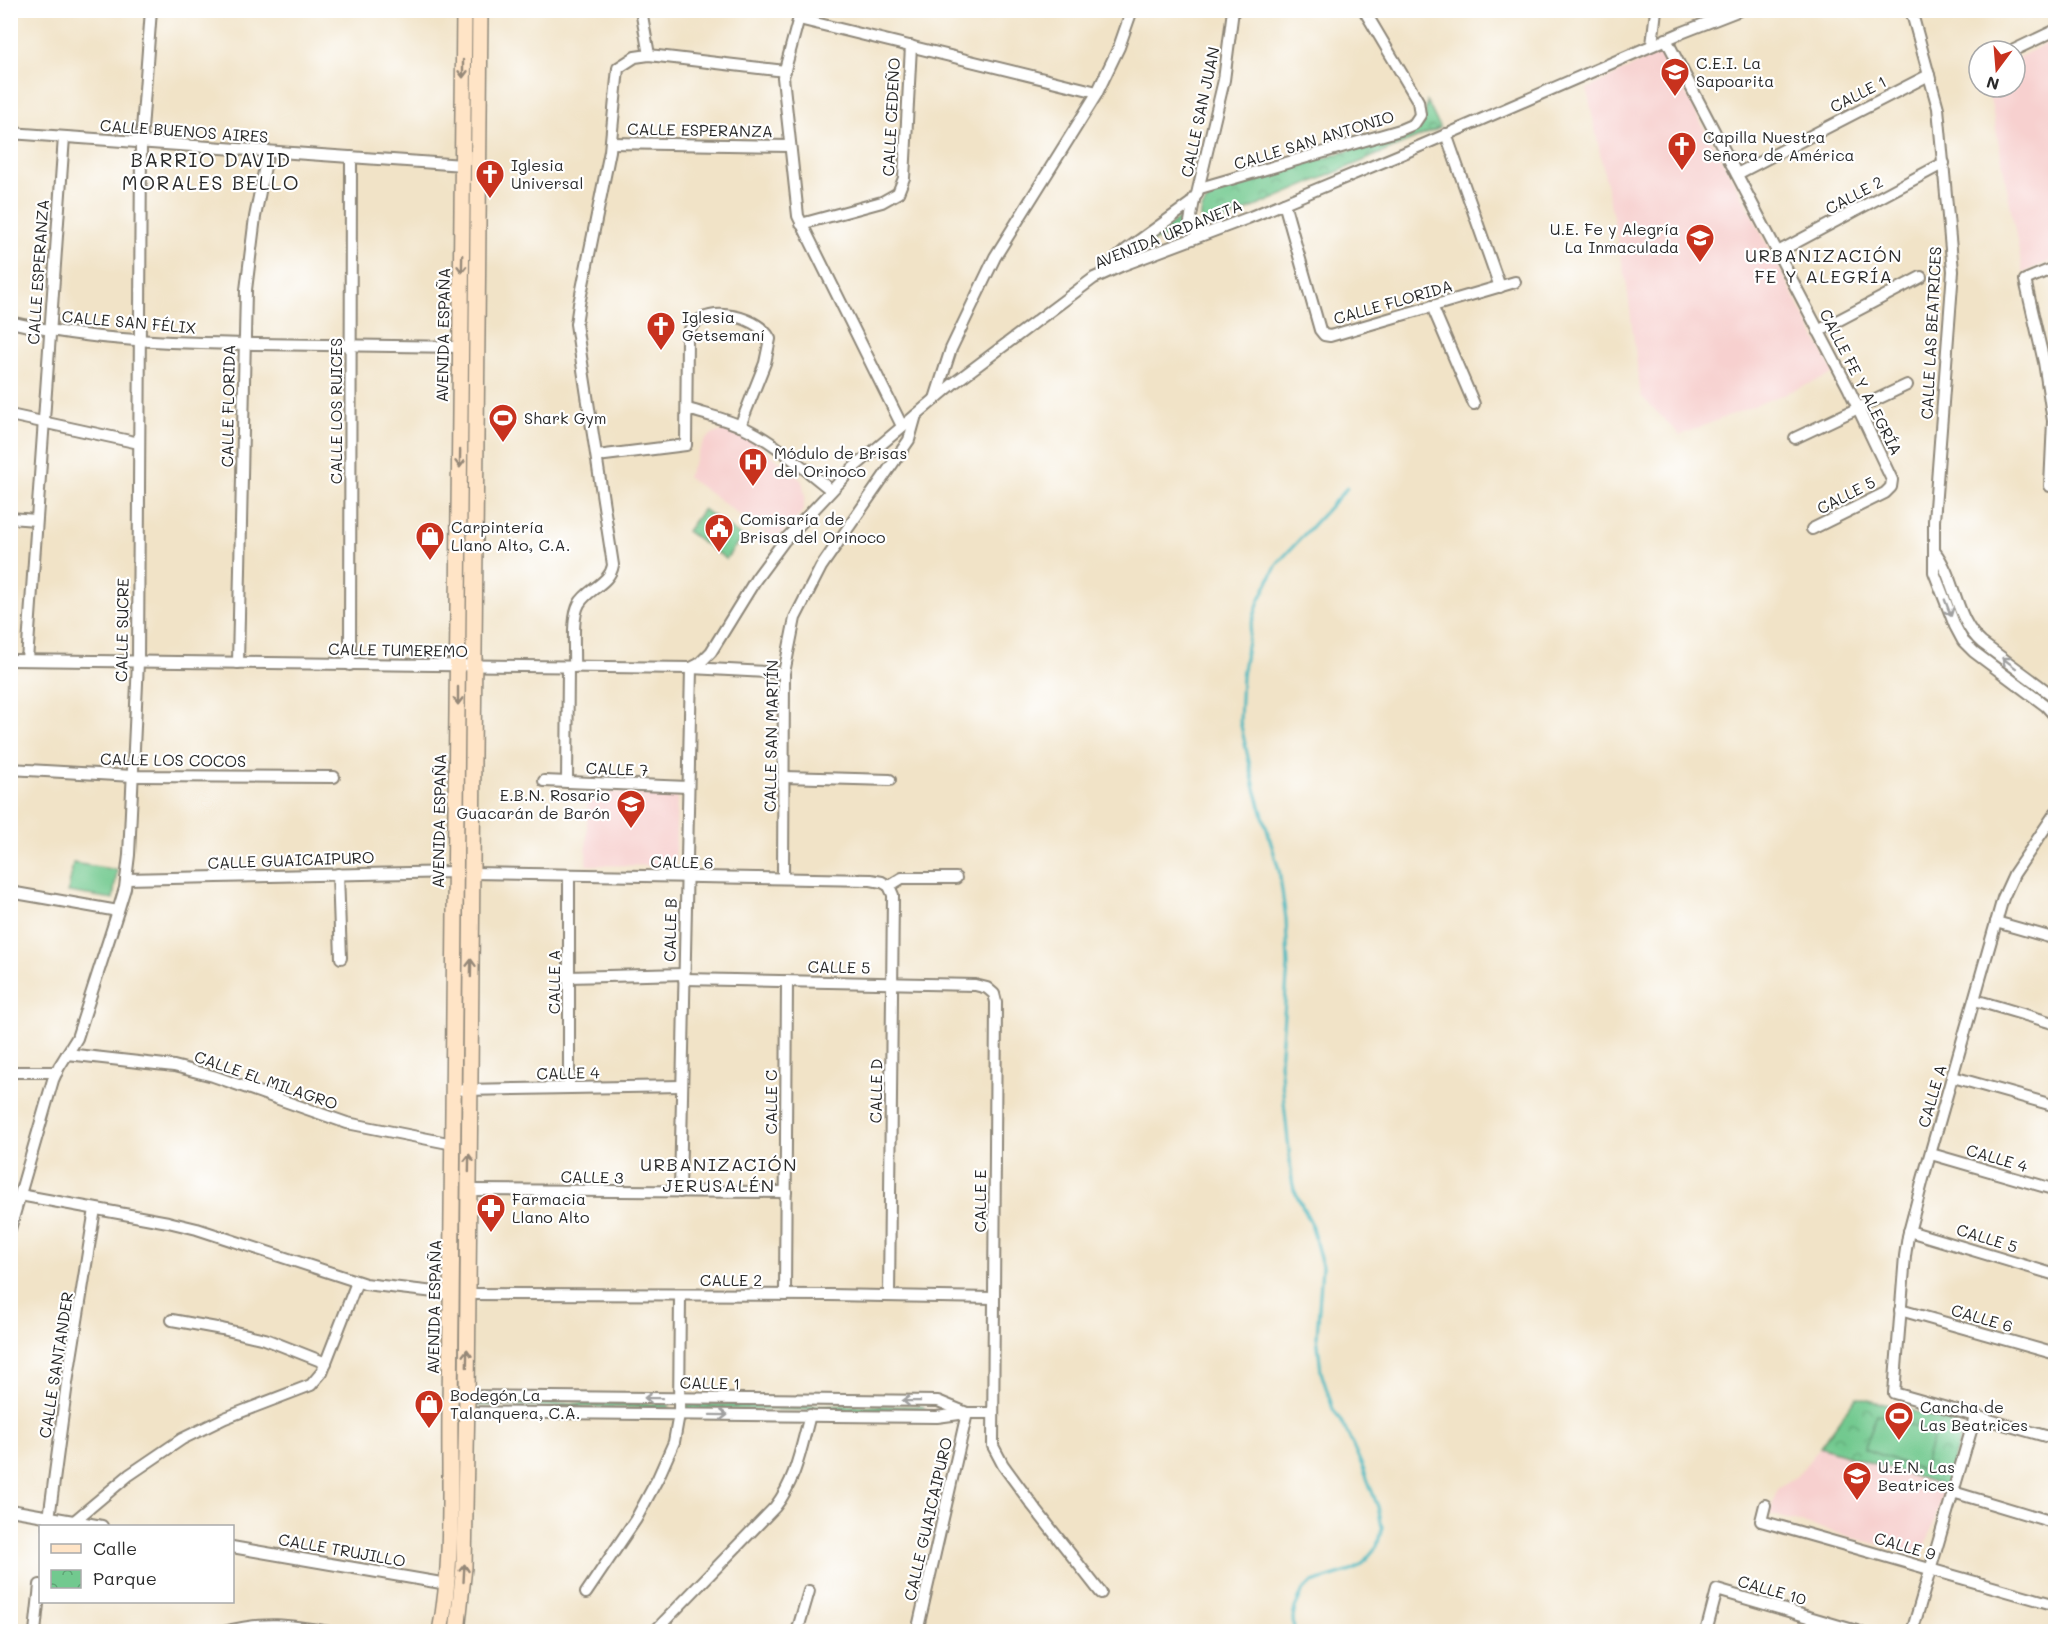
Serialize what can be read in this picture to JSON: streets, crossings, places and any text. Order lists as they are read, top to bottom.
{
  "streets": {
    "main road": ["AVENIDA ESPAÑA"],
    "street": [
      "CALLE 1",
      "CALLE SAN JUAN",
      "CALLE CEDEÑO",
      "CALLE ESPERANZA",
      "CALLE BUENOS AIRES",
      "CALLE SAN ANTONIO",
      "CALLE 2",
      "AVENIDA URDANETA",
      "CALLE FLORIDA",
      "CALLE SAN FÉLIX",
      "CALLE LAS BEATRICES",
      "CALLE FE Y ALEGRÍA",
      "CALLE LOS RUICES",
      "CALLE 5",
      "CALLE SUCRE",
      "CALLE TUMEREMO",
      "CALLE SAN MARTÍN",
      "CALLE LOS COCOS",
      "CALLE 7",
      "CALLE GUAICAIPURO",
      "CALLE 6",
      "CALLE B",
      "CALLE A",
      "CALLE 4",
      "CALLE EL MILAGRO",
      "CALLE D",
      "CALLE C",
      "CALLE 3",
      "CALLE E",
      "CALLE SANTANDER",
      "CALLE 9",
      "CALLE TRUJILLO",
      "CALLE 10"
    ]
  },
  "crossings": [
    ["CALLE 1", "CALLE LAS BEATRICES"],
    ["CALLE 1", "AVENIDA ESPAÑA"],
    ["CALLE 1", "CALLE FE Y ALEGRÍA"],
    ["CALLE 1", "CALLE GUAICAIPURO"],
    ["CALLE 1", "CALLE E"],
    ["CALLE SAN JUAN", "CALLE SAN ANTONIO"],
    ["CALLE SAN JUAN", "AVENIDA URDANETA"],
    ["CALLE ESPERANZA", "CALLE BUENOS AIRES"],
    ["CALLE ESPERANZA", "CALLE SAN FÉLIX"],
    ["CALLE ESPERANZA", "CALLE TUMEREMO"],
    ["CALLE BUENOS AIRES", "CALLE FLORIDA"],
    ["CALLE BUENOS AIRES", "AVENIDA ESPAÑA"],
    ["CALLE BUENOS AIRES", "CALLE LOS RUICES"],
    ["CALLE BUENOS AIRES", "CALLE SUCRE"],
    ["CALLE 2", "CALLE LAS BEATRICES"],
    ["CALLE 2", "AVENIDA ESPAÑA"],
    ["CALLE 2", "CALLE FE Y ALEGRÍA"],
    ["CALLE 2", "CALLE D"],
    ["CALLE 2", "CALLE C"],
    ["CALLE 2", "CALLE E"],
    ["AVENIDA URDANETA", "CALLE FLORIDA"],
    ["AVENIDA URDANETA", "CALLE FE Y ALEGRÍA"],
    ["AVENIDA URDANETA", "CALLE TUMEREMO"],
    ["AVENIDA URDANETA", "CALLE SAN MARTÍN"],
    ["AVENIDA URDANETA", "CALLE B"],
    ["CALLE FLORIDA", "CALLE SAN FÉLIX"],
    ["CALLE FLORIDA", "CALLE TUMEREMO"],
    ["CALLE SAN FÉLIX", "AVENIDA ESPAÑA"],
    ["CALLE SAN FÉLIX", "CALLE LOS RUICES"],
    ["CALLE SAN FÉLIX", "CALLE SUCRE"],
    ["AVENIDA ESPAÑA", "CALLE TUMEREMO"],
    ["AVENIDA ESPAÑA", "CALLE GUAICAIPURO"],
    ["AVENIDA ESPAÑA", "CALLE 6"],
    ["AVENIDA ESPAÑA", "CALLE 4"],
    ["AVENIDA ESPAÑA", "CALLE EL MILAGRO"],
    ["AVENIDA ESPAÑA", "CALLE 3"],
    ["AVENIDA ESPAÑA", "CALLE TRUJILLO"],
    ["CALLE FE Y ALEGRÍA", "CALLE 5"],
    ["CALLE LOS RUICES", "CALLE TUMEREMO"],
    ["CALLE 5", "CALLE B"],
    ["CALLE 5", "CALLE A"],
    ["CALLE 5", "CALLE D"],
    ["CALLE 5", "CALLE C"],
    ["CALLE 5", "CALLE E"],
    ["CALLE SUCRE", "CALLE TUMEREMO"],
    ["CALLE SUCRE", "CALLE LOS COCOS"],
    ["CALLE SUCRE", "CALLE GUAICAIPURO"],
    ["CALLE SUCRE", "CALLE EL MILAGRO"],
    ["CALLE TUMEREMO", "CALLE SAN MARTÍN"],
    ["CALLE TUMEREMO", "CALLE B"],
    ["CALLE SAN MARTÍN", "CALLE 6"],
    ["CALLE 7", "CALLE B"],
    ["CALLE 6", "CALLE B"],
    ["CALLE 6", "CALLE A"],
    ["CALLE 6", "CALLE D"],
    ["CALLE B", "CALLE 4"],
    ["CALLE B", "CALLE 3"],
    ["CALLE A", "CALLE 4"],
    ["CALLE C", "CALLE 3"]
  ],
  "districts": ["BARRIO DAVID MORALES BELLO", "URBANIZACIÓN FE Y ALEGRÍA", "URBANIZACIÓN JERUSALÉN"],
  "places": {
    "school or university": [
      "C.E.I. La Sapoarita",
      "U.E. Fe y Alegría La Inmaculada",
      "E.B.N. Rosario Guacarán de Barón",
      "U.E.N. Las Beatrices"
    ],
    "church": ["Capilla Nuestra Señora de América", "Iglesia Universal", "Iglesia Getsemaní"],
    "sports": ["Shark Gym", "Cancha de Las Beatrices"],
    "hospital": ["Módulo de Brisas del Orinoco"],
    "public building": ["Comisaría de Brisas del Orinoco"],
    "shop": ["Carpintería Llano Alto, C.A.", "Bodegón La Talanquera, C.A."],
    "pharmacy": ["Farmacia Llano Alto"]
  },
  "legend": ["Calle", "Parque"],
  "north": "bottom"
}
